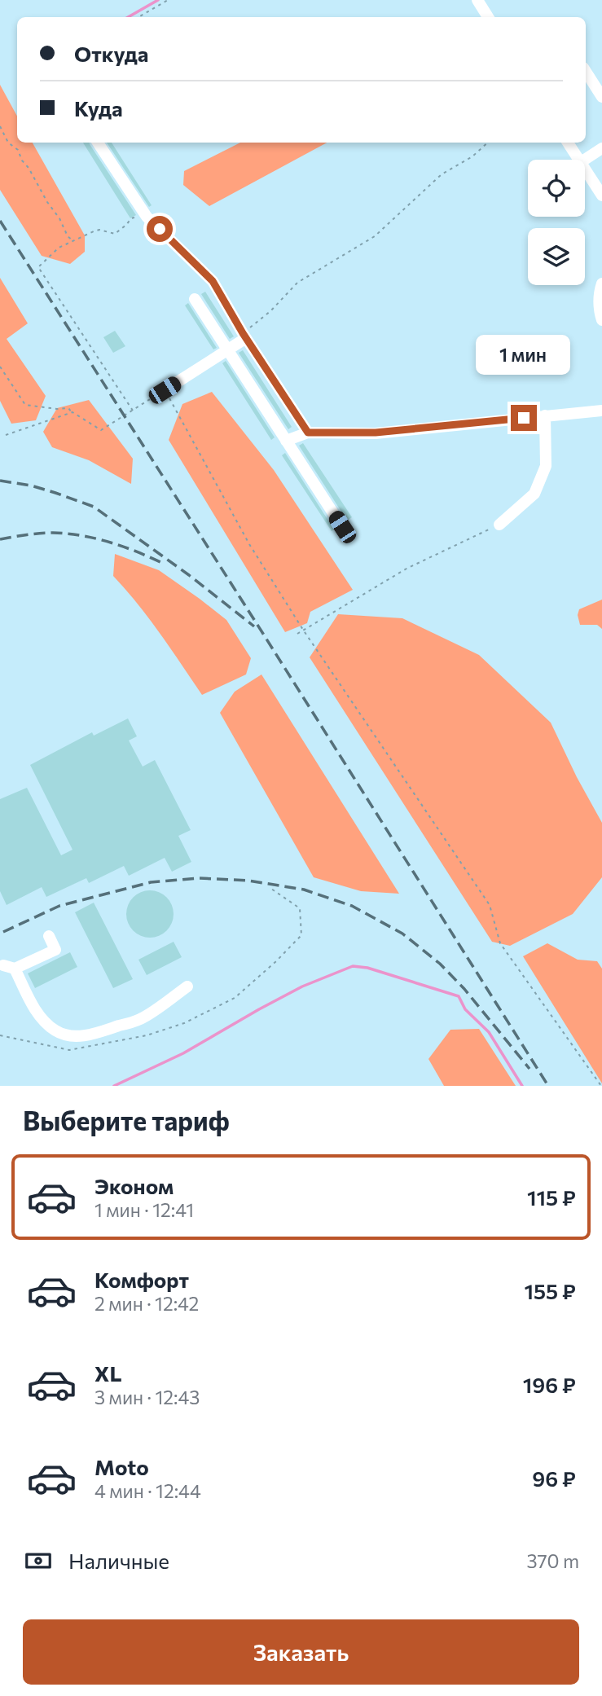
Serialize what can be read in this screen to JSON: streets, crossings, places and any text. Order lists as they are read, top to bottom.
{
  "page": {
    "banner": ["Откуда", "Куда"],
    "bubble": "1 мин",
    "heading": "Выберите тариф",
    "list": [
      {
        "name": "Эконом",
        "note": "1 мин · 12:41",
        "value": "115 ₽"
      },
      {
        "name": "Комфорт",
        "note": "2 мин · 12:42",
        "value": "155 ₽"
      },
      {
        "name": "XL",
        "note": "3 мин · 12:43",
        "value": "196 ₽"
      },
      {
        "name": "Moto",
        "note": "4 мин · 12:44",
        "value": "96 ₽"
      }
    ],
    "pay": ["Наличные", "370 m"],
    "buttons": "Заказать"
  }
}
